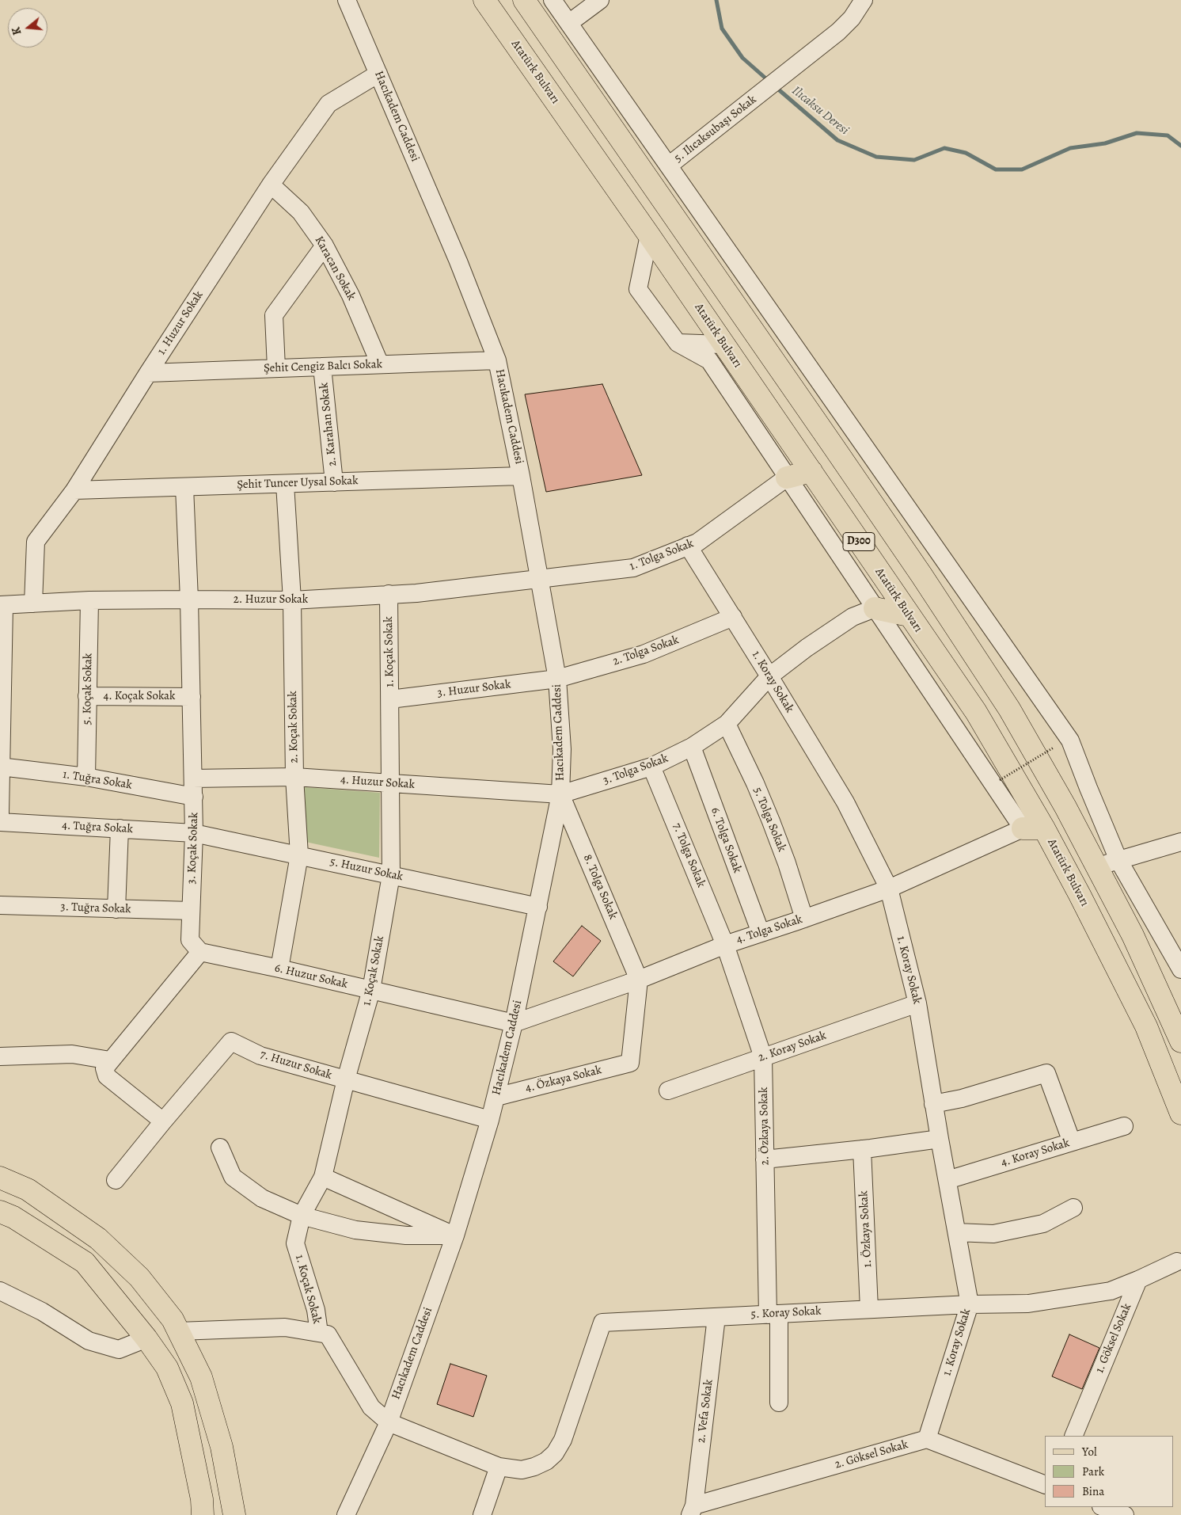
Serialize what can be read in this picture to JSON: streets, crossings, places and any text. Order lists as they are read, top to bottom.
{
  "streets": {
    "main road": ["Atatürk Bulvarı", "D300"],
    "street": [
      "Hacıkadem Caddesi",
      "5. Ilıcaksubaşı Sokak",
      "Karacan Sokak",
      "1. Huzur Sokak",
      "Şehit Cengiz Balcı Sokak",
      "2. Karahan Sokak",
      "Şehit Tuncer Uysal Sokak",
      "1. Tolga Sokak",
      "2. Huzur Sokak",
      "2. Tolga Sokak",
      "1. Koçak Sokak",
      "1. Koray Sokak",
      "5. Koçak Sokak",
      "3. Huzur Sokak",
      "4. Koçak Sokak",
      "2. Koçak Sokak",
      "3. Tolga Sokak",
      "1. Tuğra Sokak",
      "4. Huzur Sokak",
      "5. Tolga Sokak",
      "4. Tuğra Sokak",
      "6. Tolga Sokak",
      "3. Koçak Sokak",
      "7. Tolga Sokak",
      "5. Huzur Sokak",
      "8. Tolga Sokak",
      "3. Tuğra Sokak",
      "4. Tolga Sokak",
      "6. Huzur Sokak",
      "2. Koray Sokak",
      "7. Huzur Sokak",
      "4. Özkaya Sokak",
      "2. Özkaya Sokak",
      "4. Koray Sokak",
      "1. Özkaya Sokak",
      "5. Koray Sokak",
      "1. Göksel Sokak",
      "2. Vefa Sokak",
      "2. Göksel Sokak"
    ]
  },
  "crossings": [
    ["Hacıkadem Caddesi", "1. Huzur Sokak"],
    ["Hacıkadem Caddesi", "Şehit Cengiz Balcı Sokak"],
    ["Hacıkadem Caddesi", "Şehit Tuncer Uysal Sokak"],
    ["Hacıkadem Caddesi", "1. Tolga Sokak"],
    ["Hacıkadem Caddesi", "2. Huzur Sokak"],
    ["Hacıkadem Caddesi", "2. Tolga Sokak"],
    ["Hacıkadem Caddesi", "3. Huzur Sokak"],
    ["Hacıkadem Caddesi", "3. Tolga Sokak"],
    ["Hacıkadem Caddesi", "4. Huzur Sokak"],
    ["Hacıkadem Caddesi", "5. Huzur Sokak"],
    ["Hacıkadem Caddesi", "8. Tolga Sokak"],
    ["Hacıkadem Caddesi", "4. Tolga Sokak"],
    ["Hacıkadem Caddesi", "6. Huzur Sokak"],
    ["Hacıkadem Caddesi", "7. Huzur Sokak"],
    ["Hacıkadem Caddesi", "4. Özkaya Sokak"],
    ["Karacan Sokak", "1. Huzur Sokak"],
    ["Karacan Sokak", "Şehit Cengiz Balcı Sokak"],
    ["1. Huzur Sokak", "Şehit Cengiz Balcı Sokak"],
    ["1. Huzur Sokak", "Şehit Tuncer Uysal Sokak"],
    ["1. Huzur Sokak", "2. Huzur Sokak"],
    ["Şehit Cengiz Balcı Sokak", "2. Karahan Sokak"],
    ["2. Karahan Sokak", "Şehit Tuncer Uysal Sokak"],
    ["Şehit Tuncer Uysal Sokak", "2. Koçak Sokak"],
    ["Şehit Tuncer Uysal Sokak", "3. Koçak Sokak"],
    ["1. Tolga Sokak", "2. Huzur Sokak"],
    ["1. Tolga Sokak", "1. Koray Sokak"],
    ["2. Huzur Sokak", "1. Koçak Sokak"],
    ["2. Huzur Sokak", "5. Koçak Sokak"],
    ["2. Huzur Sokak", "2. Koçak Sokak"],
    ["2. Huzur Sokak", "3. Koçak Sokak"],
    ["2. Tolga Sokak", "1. Koray Sokak"],
    ["2. Tolga Sokak", "3. Huzur Sokak"],
    ["1. Koçak Sokak", "3. Huzur Sokak"],
    ["1. Koçak Sokak", "4. Huzur Sokak"],
    ["1. Koçak Sokak", "5. Huzur Sokak"],
    ["1. Koçak Sokak", "6. Huzur Sokak"],
    ["1. Koçak Sokak", "7. Huzur Sokak"],
    ["1. Koray Sokak", "3. Tolga Sokak"],
    ["1. Koray Sokak", "4. Tolga Sokak"],
    ["1. Koray Sokak", "2. Koray Sokak"],
    ["1. Koray Sokak", "4. Koray Sokak"],
    ["1. Koray Sokak", "5. Koray Sokak"],
    ["1. Koray Sokak", "2. Göksel Sokak"],
    ["5. Koçak Sokak", "4. Koçak Sokak"],
    ["5. Koçak Sokak", "1. Tuğra Sokak"],
    ["4. Koçak Sokak", "3. Koçak Sokak"],
    ["2. Koçak Sokak", "4. Huzur Sokak"],
    ["2. Koçak Sokak", "5. Huzur Sokak"],
    ["2. Koçak Sokak", "6. Huzur Sokak"],
    ["3. Tolga Sokak", "4. Huzur Sokak"],
    ["3. Tolga Sokak", "5. Tolga Sokak"],
    ["3. Tolga Sokak", "6. Tolga Sokak"],
    ["3. Tolga Sokak", "7. Tolga Sokak"],
    ["3. Tolga Sokak", "8. Tolga Sokak"],
    ["1. Tuğra Sokak", "3. Koçak Sokak"],
    ["4. Huzur Sokak", "3. Koçak Sokak"],
    ["4. Huzur Sokak", "8. Tolga Sokak"],
    ["5. Tolga Sokak", "4. Tolga Sokak"],
    ["4. Tuğra Sokak", "3. Koçak Sokak"],
    ["4. Tuğra Sokak", "5. Huzur Sokak"],
    ["6. Tolga Sokak", "4. Tolga Sokak"],
    ["3. Koçak Sokak", "5. Huzur Sokak"],
    ["3. Koçak Sokak", "3. Tuğra Sokak"],
    ["3. Koçak Sokak", "6. Huzur Sokak"],
    ["7. Tolga Sokak", "4. Tolga Sokak"],
    ["7. Tolga Sokak", "2. Özkaya Sokak"],
    ["8. Tolga Sokak", "4. Tolga Sokak"],
    ["8. Tolga Sokak", "4. Özkaya Sokak"],
    ["4. Tolga Sokak", "6. Huzur Sokak"],
    ["4. Tolga Sokak", "4. Özkaya Sokak"],
    ["4. Tolga Sokak", "2. Özkaya Sokak"],
    ["2. Koray Sokak", "2. Özkaya Sokak"],
    ["2. Özkaya Sokak", "5. Koray Sokak"],
    ["1. Özkaya Sokak", "5. Koray Sokak"],
    ["5. Koray Sokak", "1. Göksel Sokak"],
    ["5. Koray Sokak", "2. Vefa Sokak"],
    ["2. Vefa Sokak", "2. Göksel Sokak"]
  ],
  "water": ["Ilıcaksu Deresi"],
  "legend": ["Yol", "Park", "Bina"],
  "north": "left"
}
